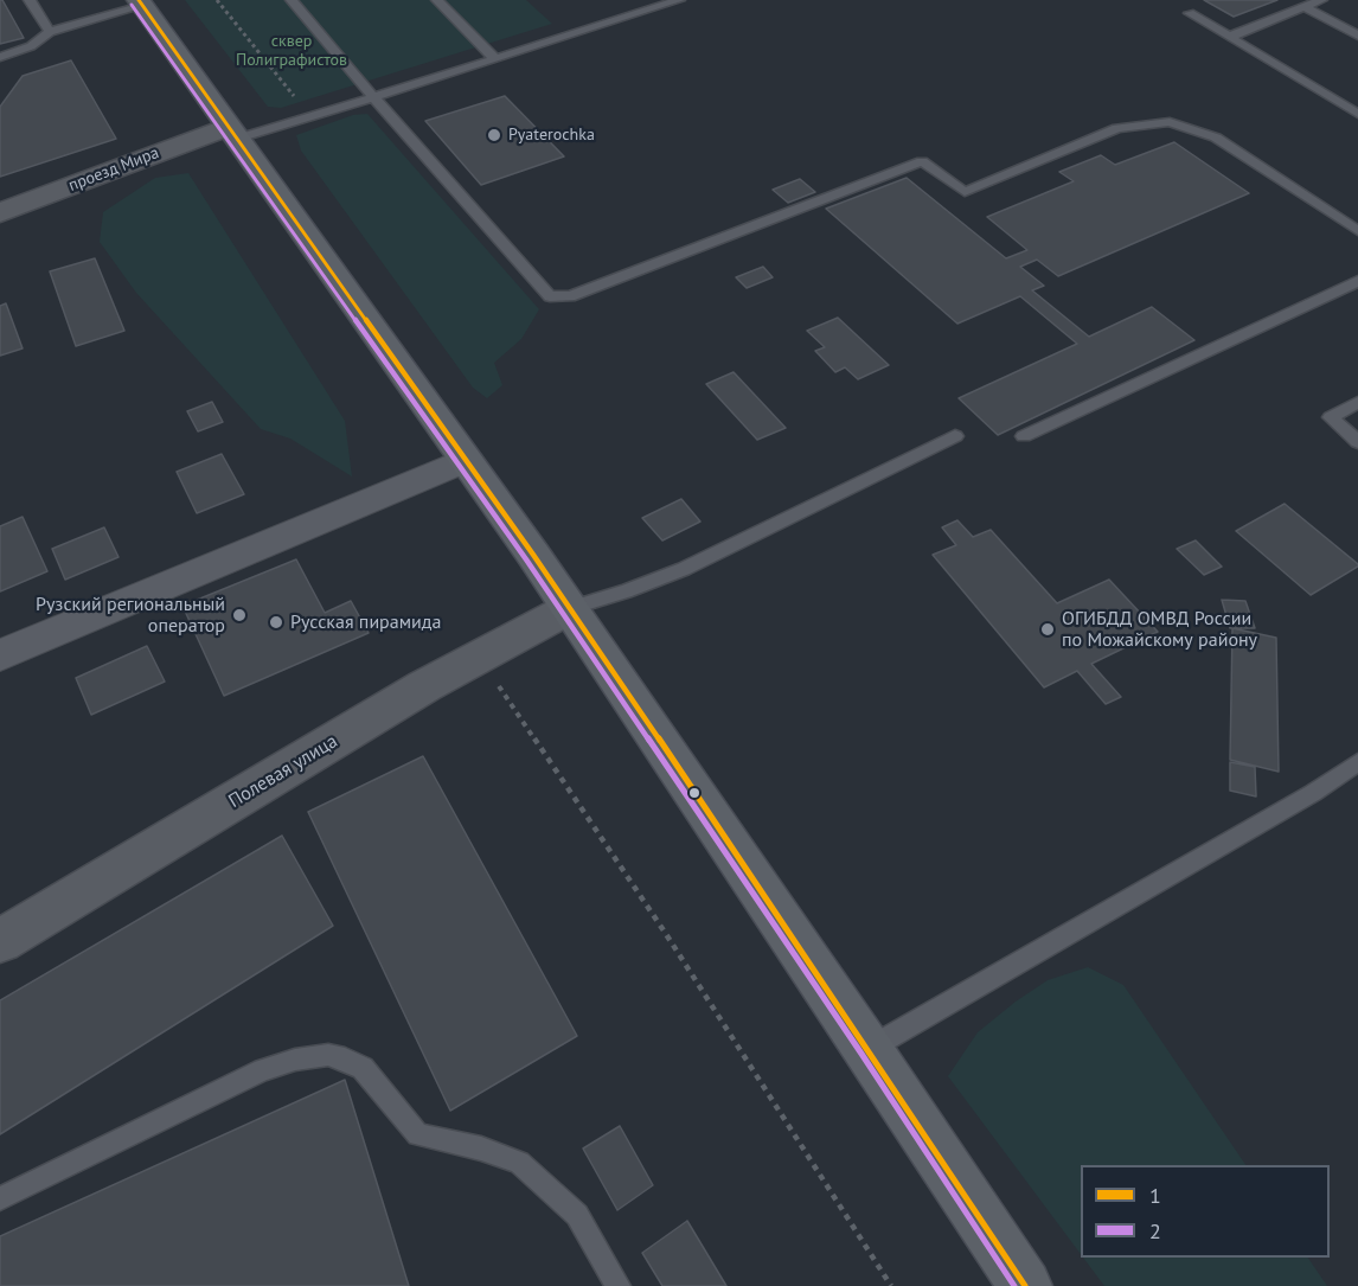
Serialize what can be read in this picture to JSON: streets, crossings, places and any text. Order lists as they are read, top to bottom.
{
  "streets": {
    "main road": ["проезд Мира", "Полевая улица"]
  },
  "parks": ["сквер Полиграфистов"],
  "places": [
    "Pyaterochka",
    "Рузский региональный оператор",
    "Русская пирамида",
    "ОГИБДД ОМВД России по Можайскому району"
  ],
  "lines": ["transit line 1", "transit line 2"],
  "legend": ["1", "2"]
}
